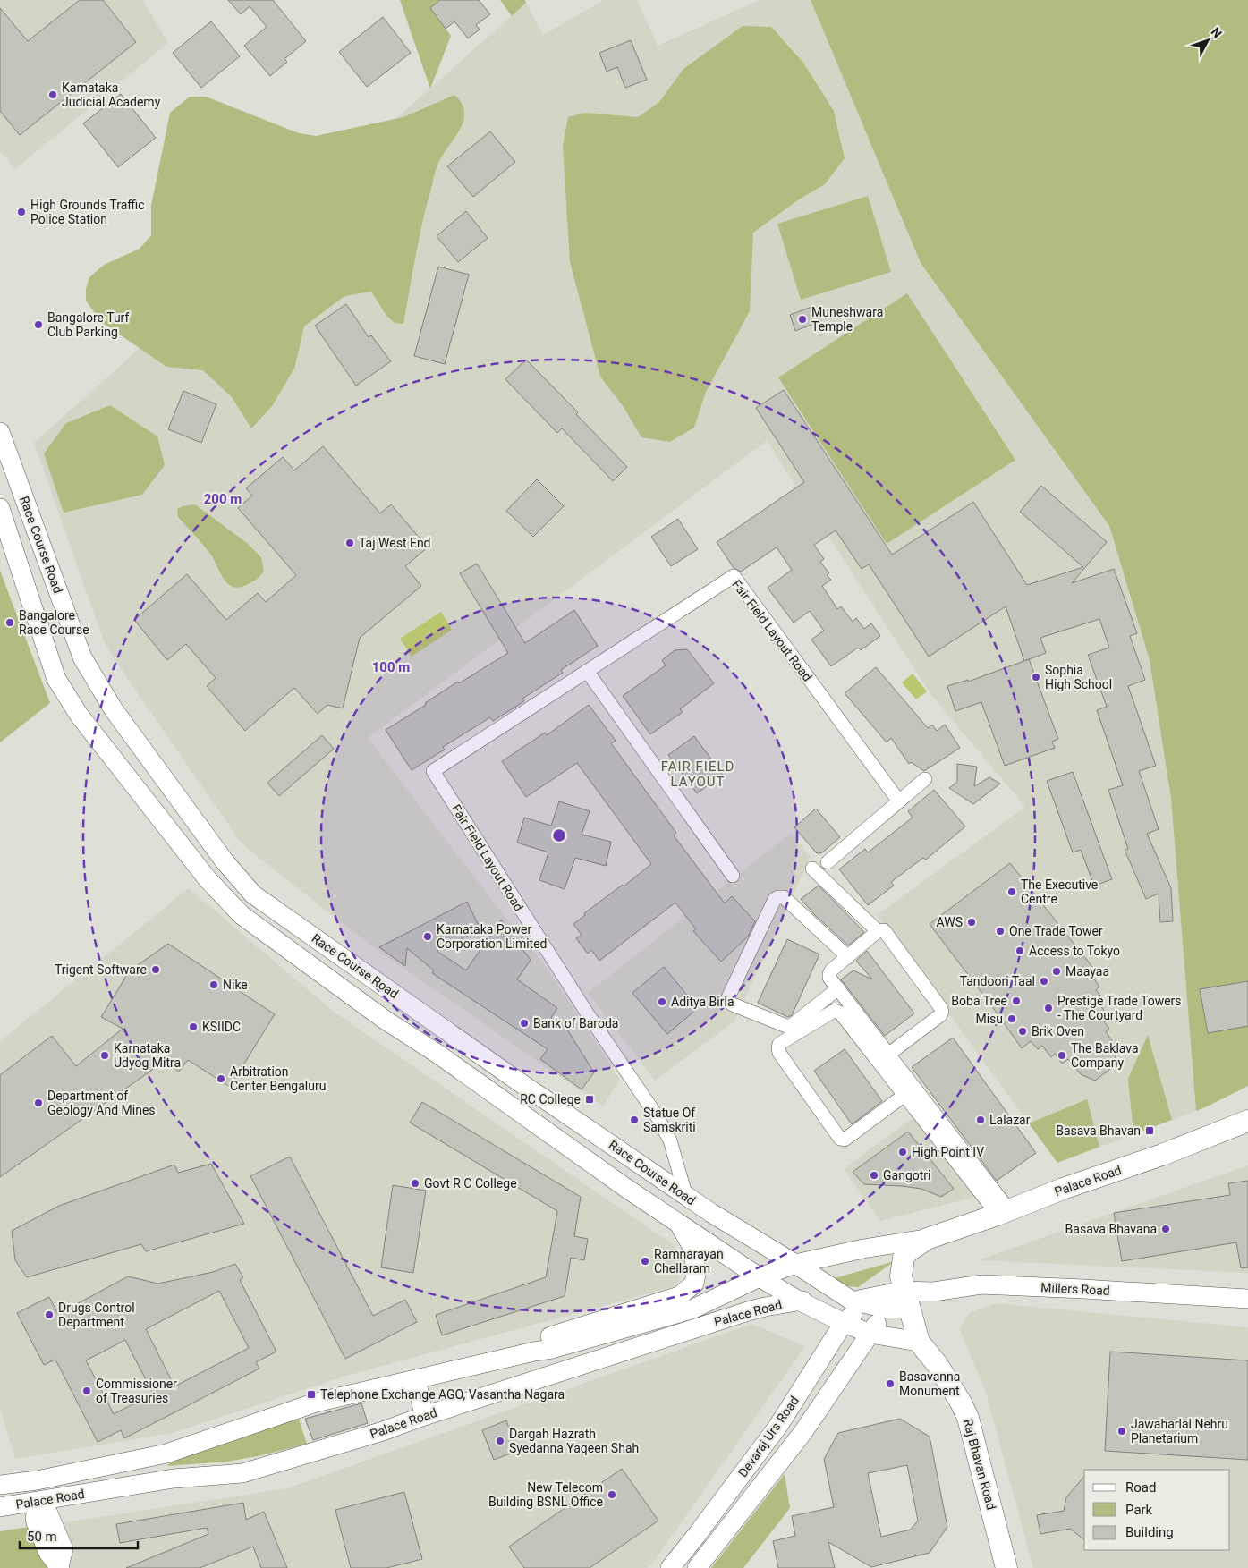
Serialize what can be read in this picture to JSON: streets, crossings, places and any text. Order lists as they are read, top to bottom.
{
  "streets": {
    "main road": [
      "Race Course Road",
      "Palace Road",
      "Millers Road",
      "Devaraj Urs Road",
      "Raj Bhavan Road"
    ],
    "street": ["Fair Field Layout Road"]
  },
  "crossings": [
    ["Race Course Road", "Fair Field Layout Road"],
    ["Race Course Road", "Palace Road"],
    ["Race Course Road", "Millers Road"],
    ["Race Course Road", "Devaraj Urs Road"],
    ["Palace Road", "Millers Road"],
    ["Palace Road", "Devaraj Urs Road"],
    ["Palace Road", "Raj Bhavan Road"]
  ],
  "districts": ["FAIR FIELD LAYOUT"],
  "places": {
    "other": [
      "Karnataka Judicial Academy",
      "High Grounds Traffic Police Station",
      "Muneshwara Temple",
      "Bangalore Turf Club Parking",
      "Taj West End",
      "Bangalore Race Course",
      "Sophia High School",
      "The Executive Centre",
      "AWS",
      "One Trade Tower",
      "Karnataka Power Corporation Limited",
      "Access to Tokyo",
      "Trigent Software",
      "Maayaa",
      "Tandoori Taal",
      "Nike",
      "Boba Tree",
      "Aditya Birla",
      "Prestige Trade Towers - The Courtyard",
      "Misu",
      "Bank of Baroda",
      "KSIIDC",
      "Brik Oven",
      "Karnataka Udyog Mitra",
      "The Baklava Company",
      "Arbitration Center Bengaluru",
      "Department of Geology And Mines",
      "Statue Of Samskriti",
      "Lalazar",
      "High Point IV",
      "Gangotri",
      "Govt R C College",
      "Basava Bhavana",
      "Ramnarayan Chellaram",
      "Drugs Control Department",
      "Basavanna Monument",
      "Commissioner of Treasuries",
      "Jawaharlal Nehru Planetarium",
      "Dargah Hazrath Syedanna Yaqeen Shah",
      "New Telecom Building BSNL Office"
    ],
    "transit": ["RC College", "Basava Bhavan", "Telephone Exchange AGO, Vasantha Nagara"]
  },
  "legend": ["Road", "Park", "Building"],
  "scale_bar": "50 m",
  "north": "top right",
  "rings": ["200 m", "100 m"]
}
